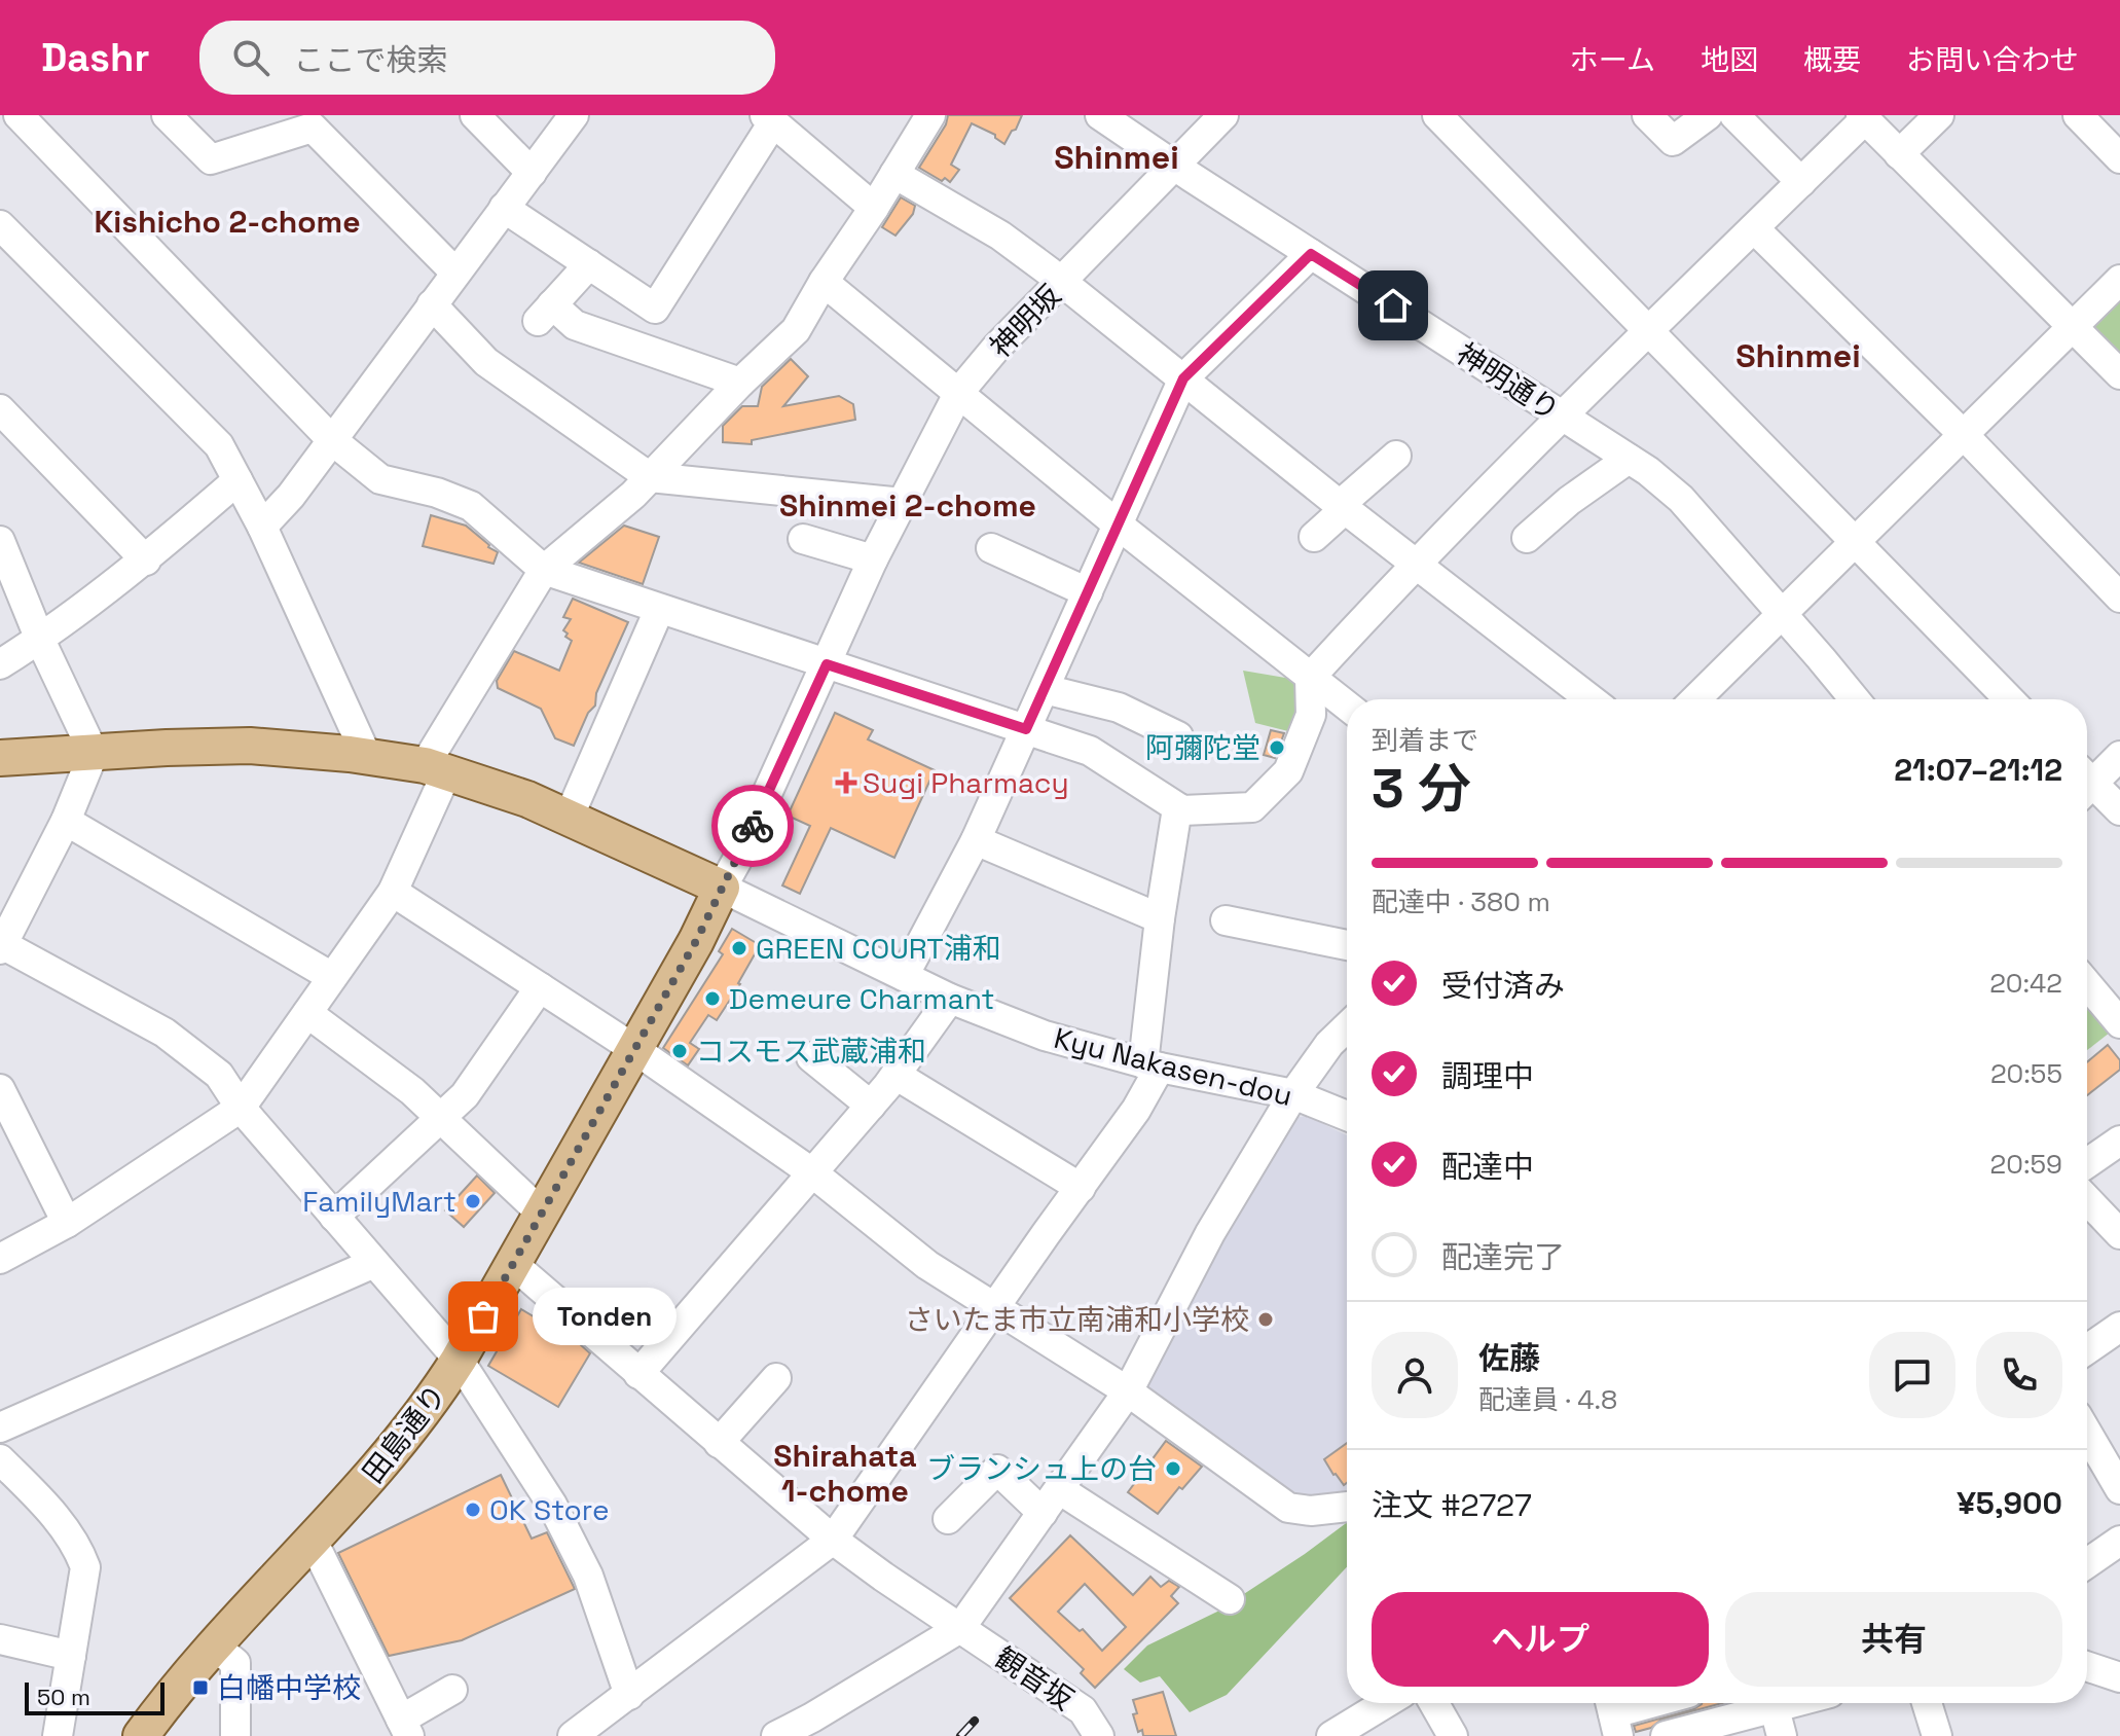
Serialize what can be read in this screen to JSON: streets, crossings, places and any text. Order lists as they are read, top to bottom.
{
  "streets": {
    "main road": ["田島通り"],
    "street": [
      "神明坂",
      "神明通り",
      "Kyu Nakasen-dou",
      "観音坂"
    ]
  },
  "crossings": [
    ["神明坂", "神明通り"],
    ["神明坂", "田島通り"],
    ["Kyu Nakasen-dou", "田島通り"],
    ["田島通り", "観音坂"]
  ],
  "districts": [
    "Shinmei",
    "Kishicho 2-chome",
    "Shinmei",
    "Shinmei 2-chome",
    "Shirahata 1-chome"
  ],
  "places": {
    "other": [
      "阿彌陀堂",
      "GREEN COURT浦和",
      "Demeure Charmant",
      "コスモス武蔵浦和",
      "FamilyMart",
      "Tonden",
      "さいたま市立南浦和小学校",
      "ブランシュ上の台",
      "OK Store"
    ],
    "health": ["Sugi Pharmacy"],
    "transit": ["白幡中学校"]
  },
  "scale_bar": "50 m",
  "page": {
    "header": "Dashr",
    "search": "ここで検索",
    "nav": [
      "ホーム",
      "地図",
      "概要",
      "お問い合わせ"
    ],
    "heading": ["3 分", "到着まで", "21:07–21:12"],
    "panel": [
      "佐藤",
      "配達員 · 4.8",
      "注文 #2727",
      "¥5,900"
    ],
    "bar": "配達中 · 380 m",
    "list": [
      ["受付済み", "20:42"],
      ["調理中", "20:55"],
      ["配達中", "20:59"],
      "配達完了"
    ],
    "bubble": "Tonden",
    "buttons": ["ヘルプ", "共有"],
    "scale": "50 m"
  }
}
